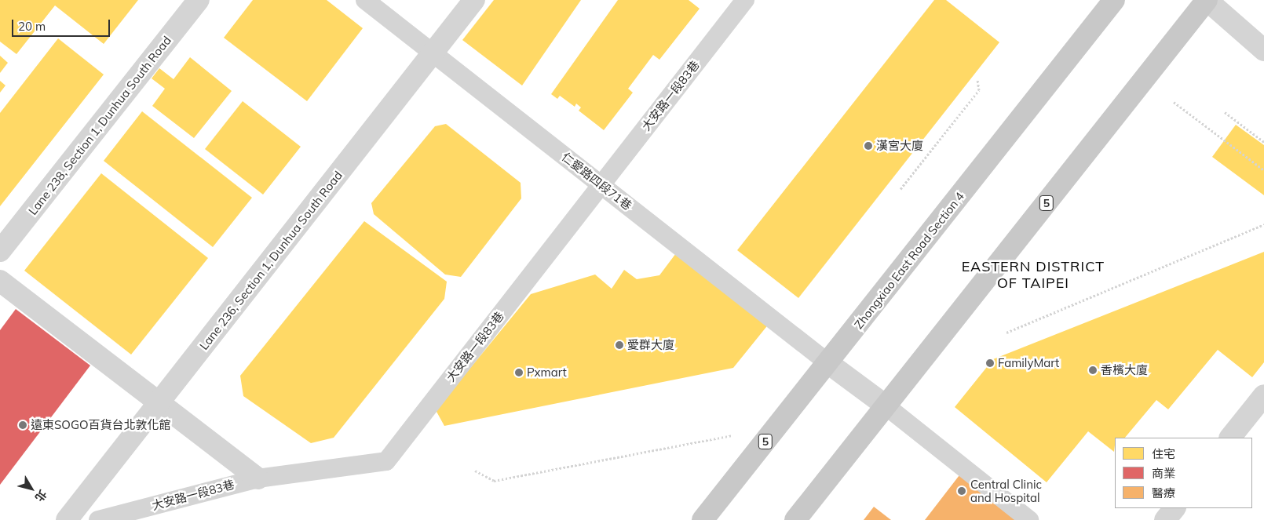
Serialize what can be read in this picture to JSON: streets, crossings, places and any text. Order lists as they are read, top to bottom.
{
  "streets": {
    "main road": ["5", "Zhongxiao East Road Section 4"],
    "street": ["Lane 238, Section 1, Dunhua South Road", "Lane 236, Section 1, Dunhua South Road"],
    "lane": ["大安路一段83巷", "仁愛路四段71巷"]
  },
  "crossings": [
    ["大安路一段83巷", "仁愛路四段71巷"],
    ["仁愛路四段71巷", "Lane 236, Section 1, Dunhua South Road"],
    ["仁愛路四段71巷", "Zhongxiao East Road Section 4"]
  ],
  "districts": ["EASTERN DISTRICT OF TAIPEI"],
  "places": [
    "漢宮大廈",
    "愛群大廈",
    "FamilyMart",
    "香檳大廈",
    "Pxmart",
    "遠東SOGO百貨台北敦化館",
    "Central Clinic and Hospital"
  ],
  "legend": ["住宅", "商業", "醫療"],
  "scale_bar": "20 m",
  "north": "bottom right"
}
